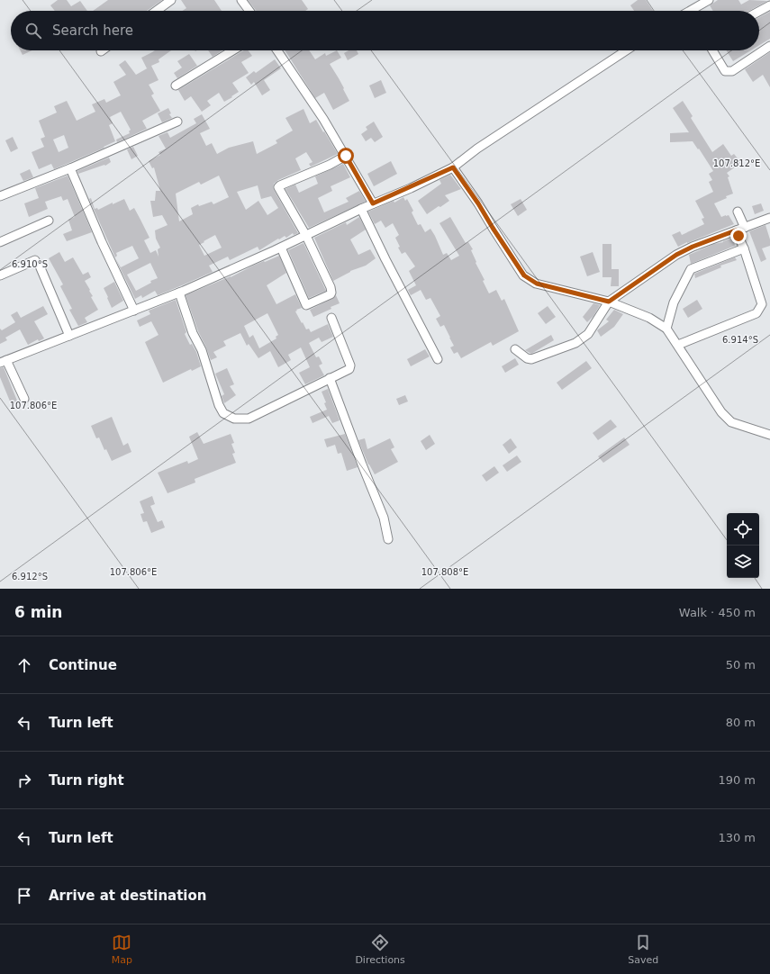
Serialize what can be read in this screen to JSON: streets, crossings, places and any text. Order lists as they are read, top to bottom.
{
  "page": {
    "search": "Search here",
    "heading": ["6 min", "Walk · 450 m"],
    "list": [
      ["Continue", "50 m"],
      ["Turn left", "80 m"],
      ["Turn right", "190 m"],
      ["Turn left", "130 m"],
      "Arrive at destination"
    ],
    "nav": ["Map", "Directions", "Saved"]
  },
  "coordinates": [
    "107.812°E",
    "6.910°S",
    "6.914°S",
    "107.806°E",
    "107.808°E",
    "6.912°S"
  ]
}
